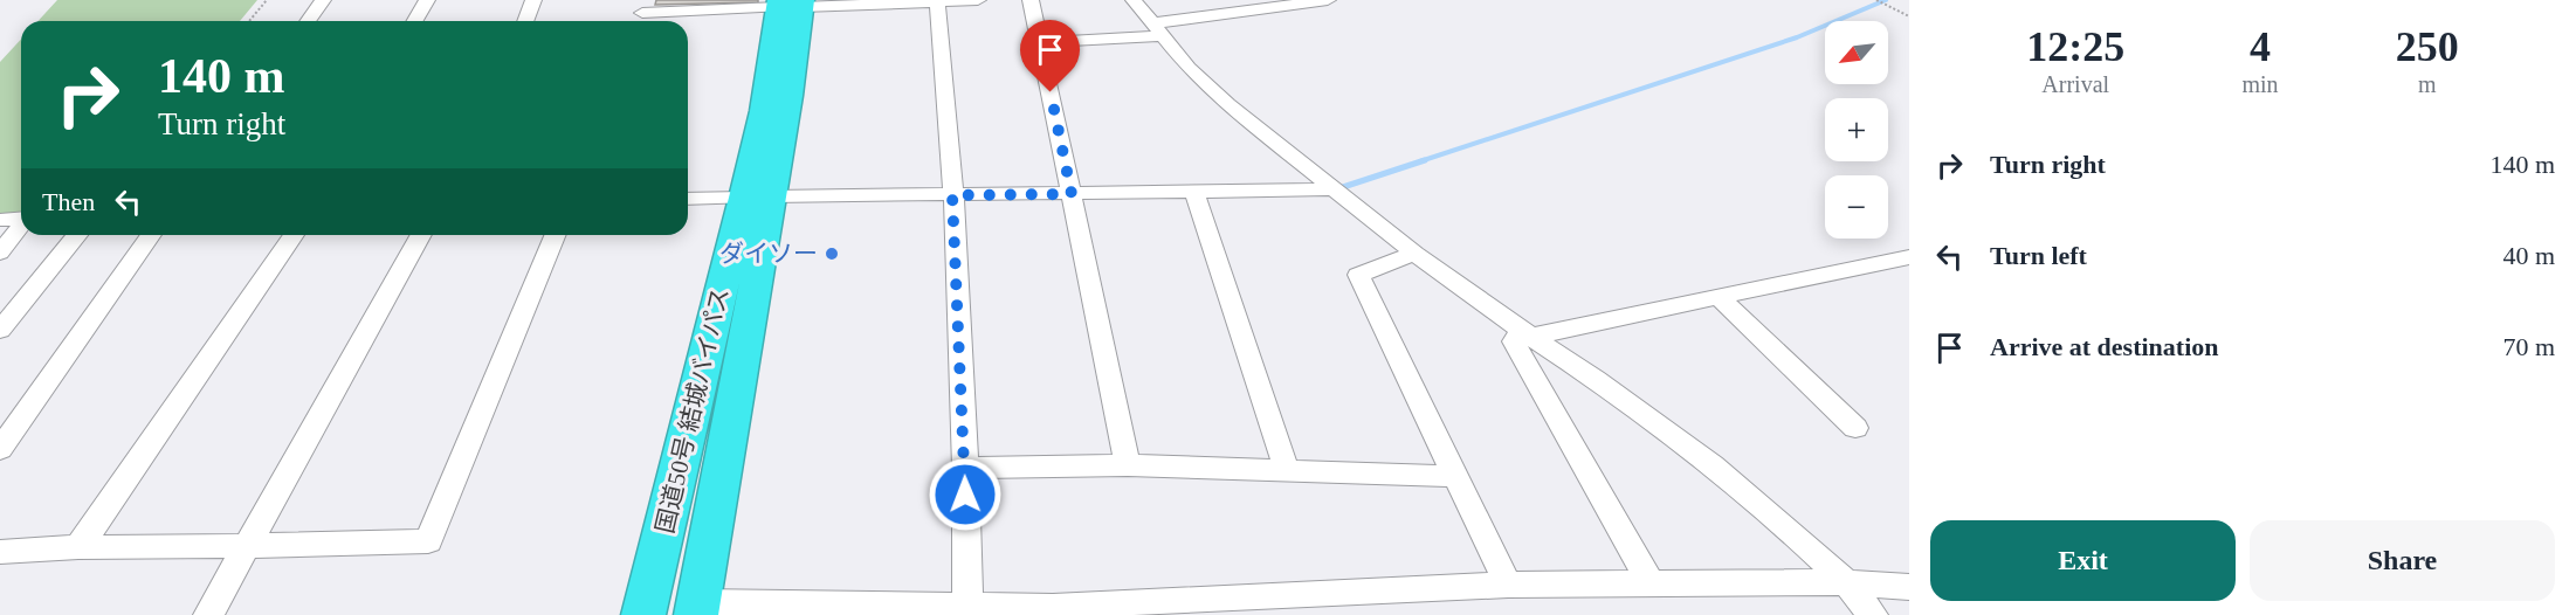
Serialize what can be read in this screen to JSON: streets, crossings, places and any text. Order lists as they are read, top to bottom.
{
  "streets": {
    "highway": ["国道50号 結城バイパス"]
  },
  "places": ["ダイソー"],
  "north": "bottom left",
  "page": {
    "eta": [
      "12:25",
      "Arrival",
      "4",
      "min",
      "250",
      "m"
    ],
    "map_buttons": ["+", "−"],
    "turn": ["140 m", "Turn right"],
    "list": [
      {
        "name": "Turn right",
        "value": "140 m"
      },
      {
        "name": "Turn left",
        "value": "40 m"
      },
      {
        "name": "Arrive at destination",
        "value": "70 m"
      }
    ],
    "then": "Then",
    "buttons": ["Exit", "Share"]
  }
}
